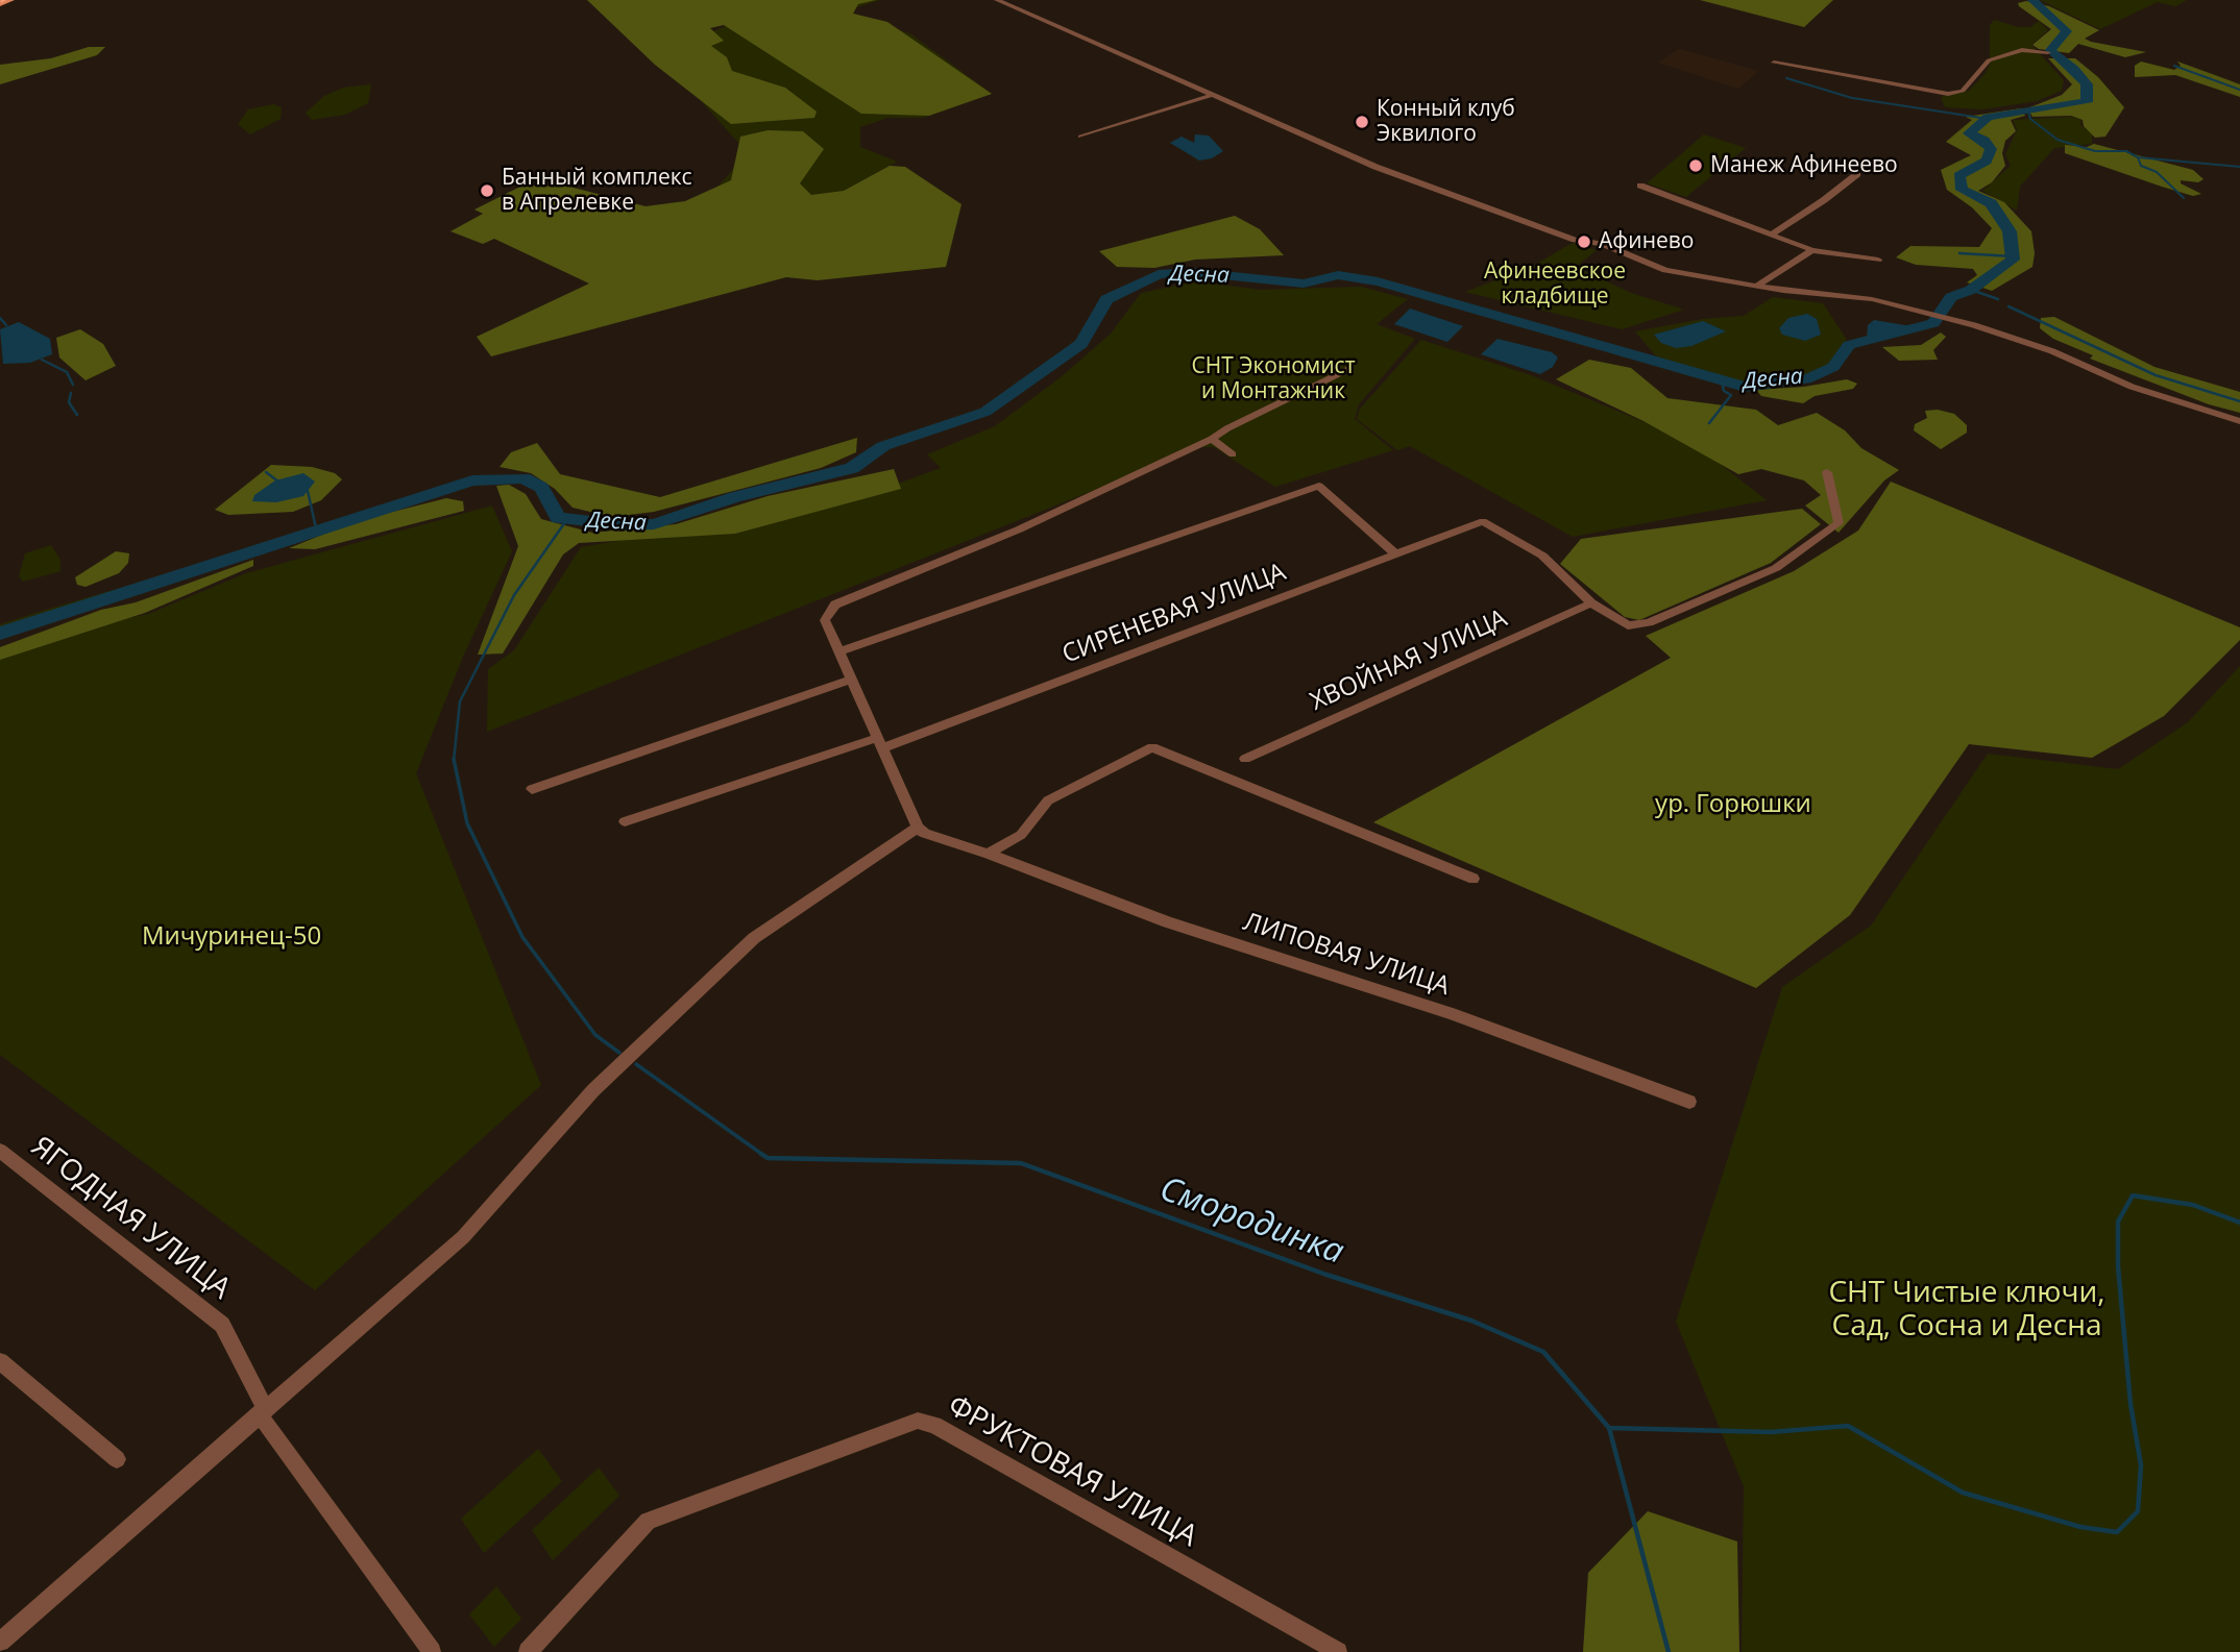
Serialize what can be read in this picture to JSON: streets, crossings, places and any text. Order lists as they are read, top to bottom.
{
  "streets": {
    "street": [
      "СИРЕНЕВАЯ УЛИЦА",
      "ХВОЙНАЯ УЛИЦА",
      "ЛИПОВАЯ УЛИЦА",
      "ЯГОДНАЯ УЛИЦА",
      "ФРУКТОВАЯ УЛИЦА"
    ]
  },
  "crossings": [
    ["СИРЕНЕВАЯ УЛИЦА", "ХВОЙНАЯ УЛИЦА"]
  ],
  "water": ["Десна", "Смородинка"],
  "parks": [
    "Афинеевское кладбище",
    "СНТ Экономист и Монтажник",
    "ур. Горюшки",
    "Мичуринец-50",
    "СНТ Чистые ключи, Сад, Сосна и Десна"
  ],
  "places": [
    "Конный клуб Эквилого",
    "Манеж Афинеево",
    "Банный комплекс в Апрелевке",
    "Афинево"
  ]
}
